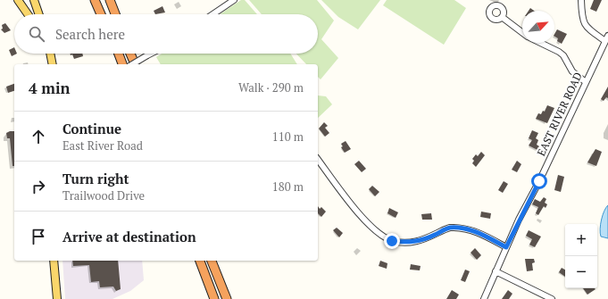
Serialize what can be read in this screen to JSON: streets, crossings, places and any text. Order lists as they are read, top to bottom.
{
  "streets": {
    "street": ["EAST RIVER ROAD"]
  },
  "north": "top right",
  "page": {
    "search": "Search here",
    "heading": ["4 min", "Walk · 290 m"],
    "list": [
      ["Continue", "East River Road", "110 m"],
      ["Turn right", "Trailwood Drive", "180 m"],
      "Arrive at destination"
    ],
    "map_buttons": ["+", "−"]
  }
}
